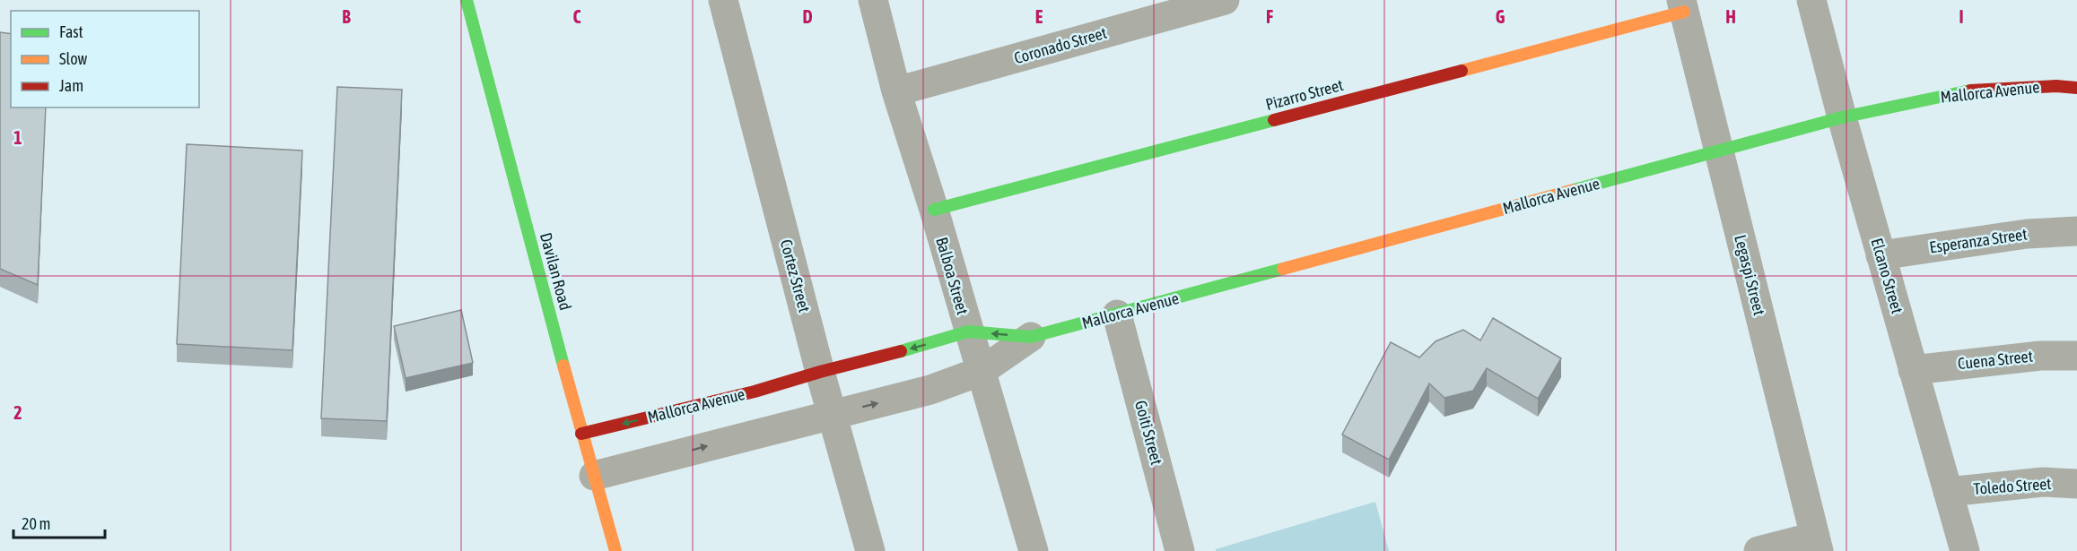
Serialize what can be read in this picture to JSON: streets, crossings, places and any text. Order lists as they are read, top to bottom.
{
  "streets": {
    "street": [
      "Coronado Street",
      "Mallorca Avenue",
      "Pizarro Street",
      "Esperanza Street",
      "Davilan Road",
      "Legaspi Street",
      "Cortez Street",
      "Balboa Street",
      "Elcano Street",
      "Cuena Street",
      "Goiti Street",
      "Toledo Street"
    ]
  },
  "crossings": [
    ["Coronado Street", "Balboa Street"],
    ["Mallorca Avenue", "Davilan Road"],
    ["Mallorca Avenue", "Legaspi Street"],
    ["Mallorca Avenue", "Cortez Street"],
    ["Mallorca Avenue", "Balboa Street"],
    ["Mallorca Avenue", "Elcano Street"],
    ["Mallorca Avenue", "Goiti Street"],
    ["Pizarro Street", "Legaspi Street"],
    ["Pizarro Street", "Balboa Street"],
    ["Esperanza Street", "Elcano Street"],
    ["Elcano Street", "Cuena Street"],
    ["Elcano Street", "Toledo Street"]
  ],
  "legend": ["Fast", "Slow", "Jam"],
  "scale_bar": "20 m",
  "grid": {
    "columns": [
      "B",
      "C",
      "D",
      "E",
      "F",
      "G",
      "H",
      "I"
    ],
    "rows": ["1", "2"]
  }
}
